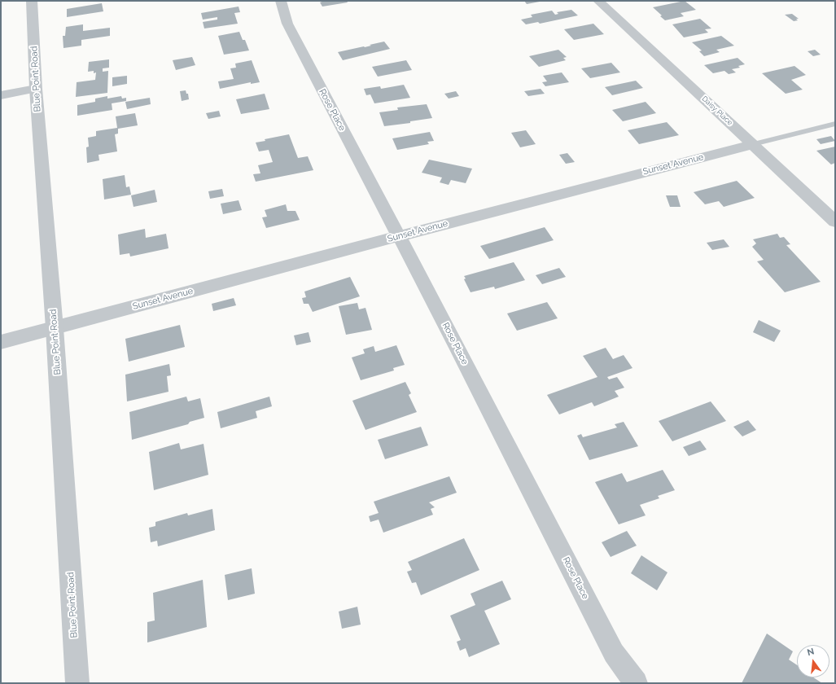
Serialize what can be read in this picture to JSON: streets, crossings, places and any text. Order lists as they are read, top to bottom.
{
  "streets": {
    "street": [
      "Blue Point Road",
      "Rose Place",
      "Daisy Place",
      "Sunset Avenue"
    ]
  },
  "crossings": [
    ["Blue Point Road", "Sunset Avenue"],
    ["Rose Place", "Sunset Avenue"],
    ["Daisy Place", "Sunset Avenue"]
  ],
  "north": "top"
}
